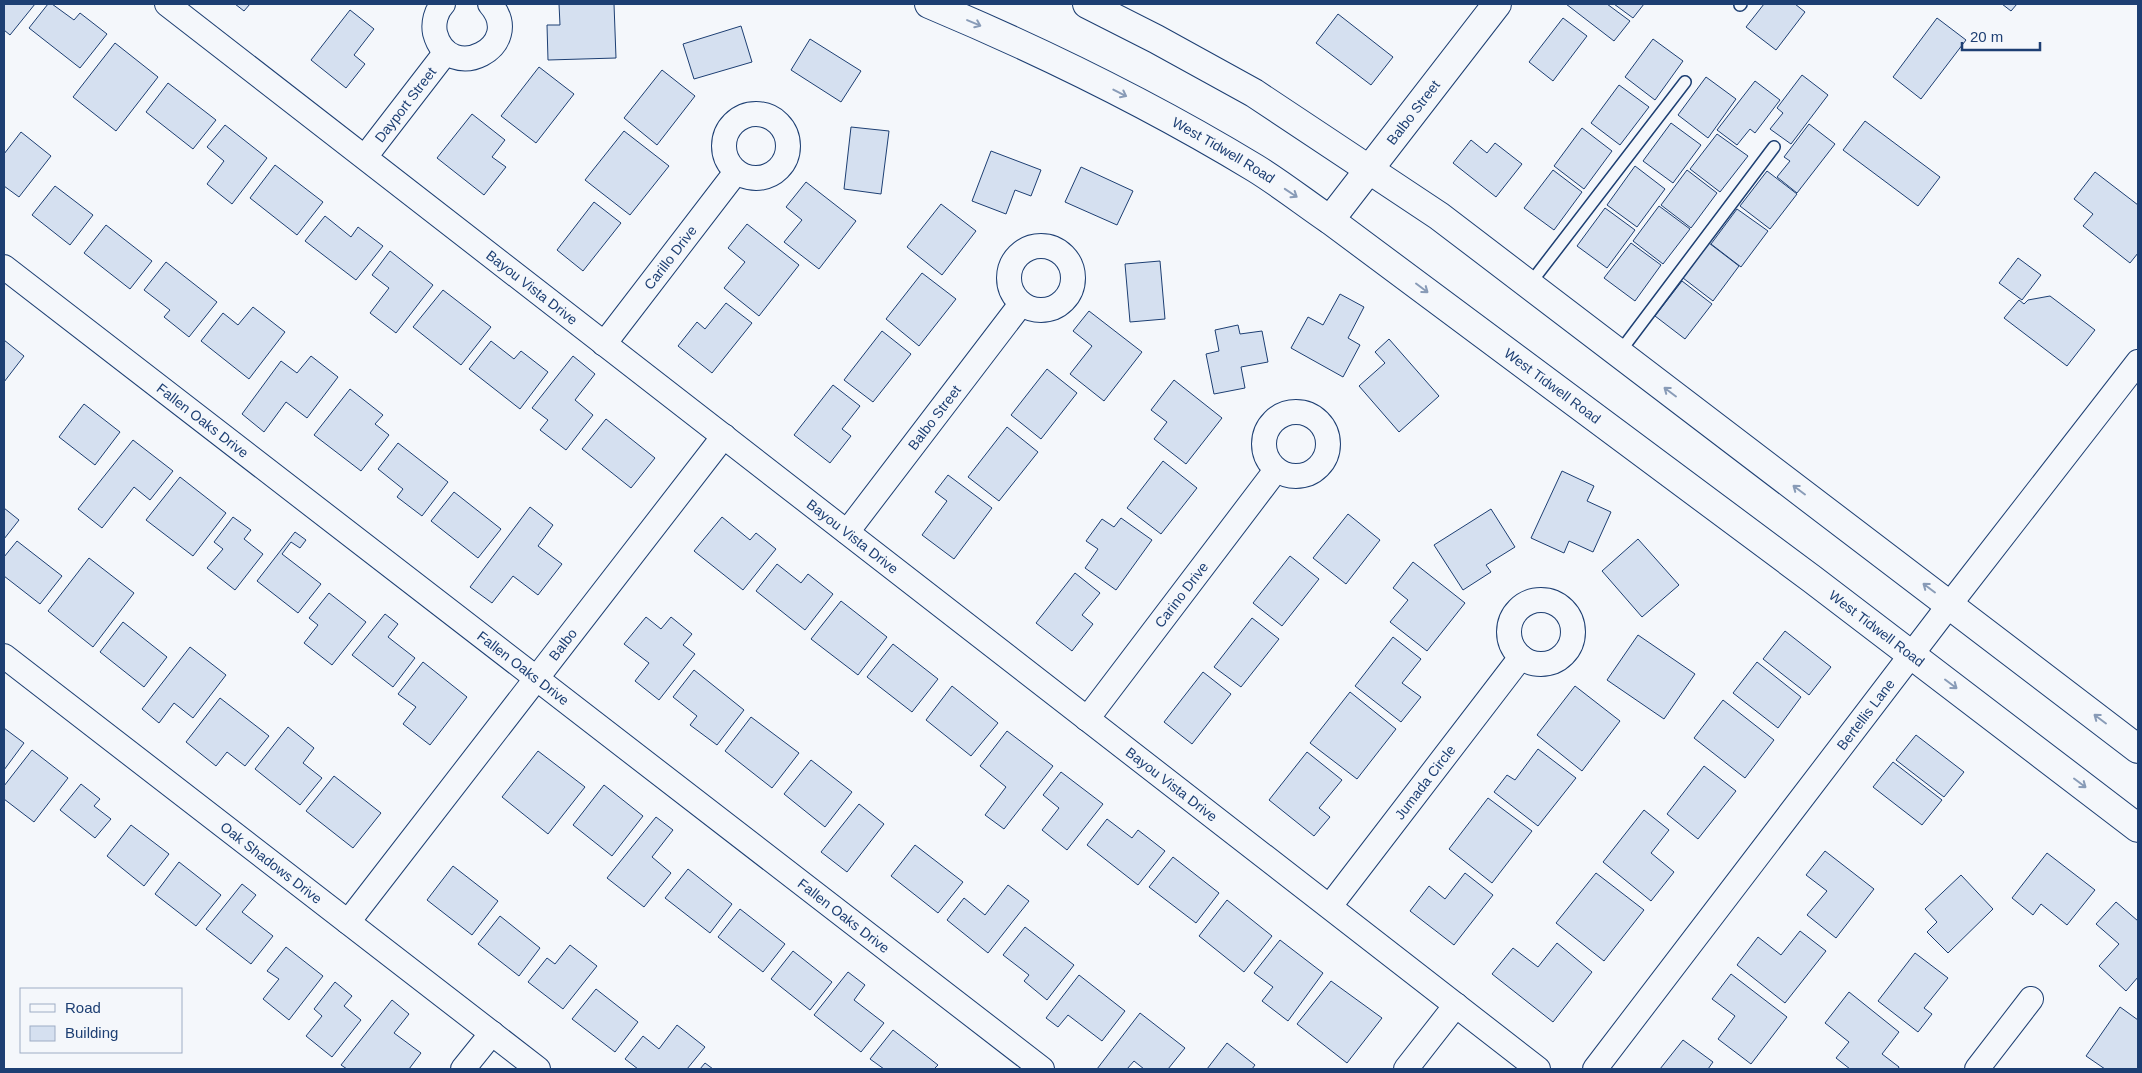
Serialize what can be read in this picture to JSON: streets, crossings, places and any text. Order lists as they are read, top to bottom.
{
  "streets": {
    "main road": ["Balbo Street", "West Tidwell Road"],
    "street": [
      "Dayport Street",
      "Carillo Drive",
      "Bayou Vista Drive",
      "Fallen Oaks Drive",
      "Carino Drive",
      "Balbo",
      "Bertellis Lane",
      "Jumada Circle",
      "Oak Shadows Drive"
    ]
  },
  "crossings": [
    ["Dayport Street", "Bayou Vista Drive"],
    ["Balbo Street", "West Tidwell Road"],
    ["Balbo Street", "Bayou Vista Drive"],
    ["West Tidwell Road", "Bertellis Lane"],
    ["Carillo Drive", "Bayou Vista Drive"],
    ["Bayou Vista Drive", "Carino Drive"],
    ["Bayou Vista Drive", "Balbo"],
    ["Bayou Vista Drive", "Jumada Circle"],
    ["Fallen Oaks Drive", "Balbo"],
    ["Balbo", "Oak Shadows Drive"]
  ],
  "legend": ["Road", "Building"],
  "scale_bar": "20 m"
}
